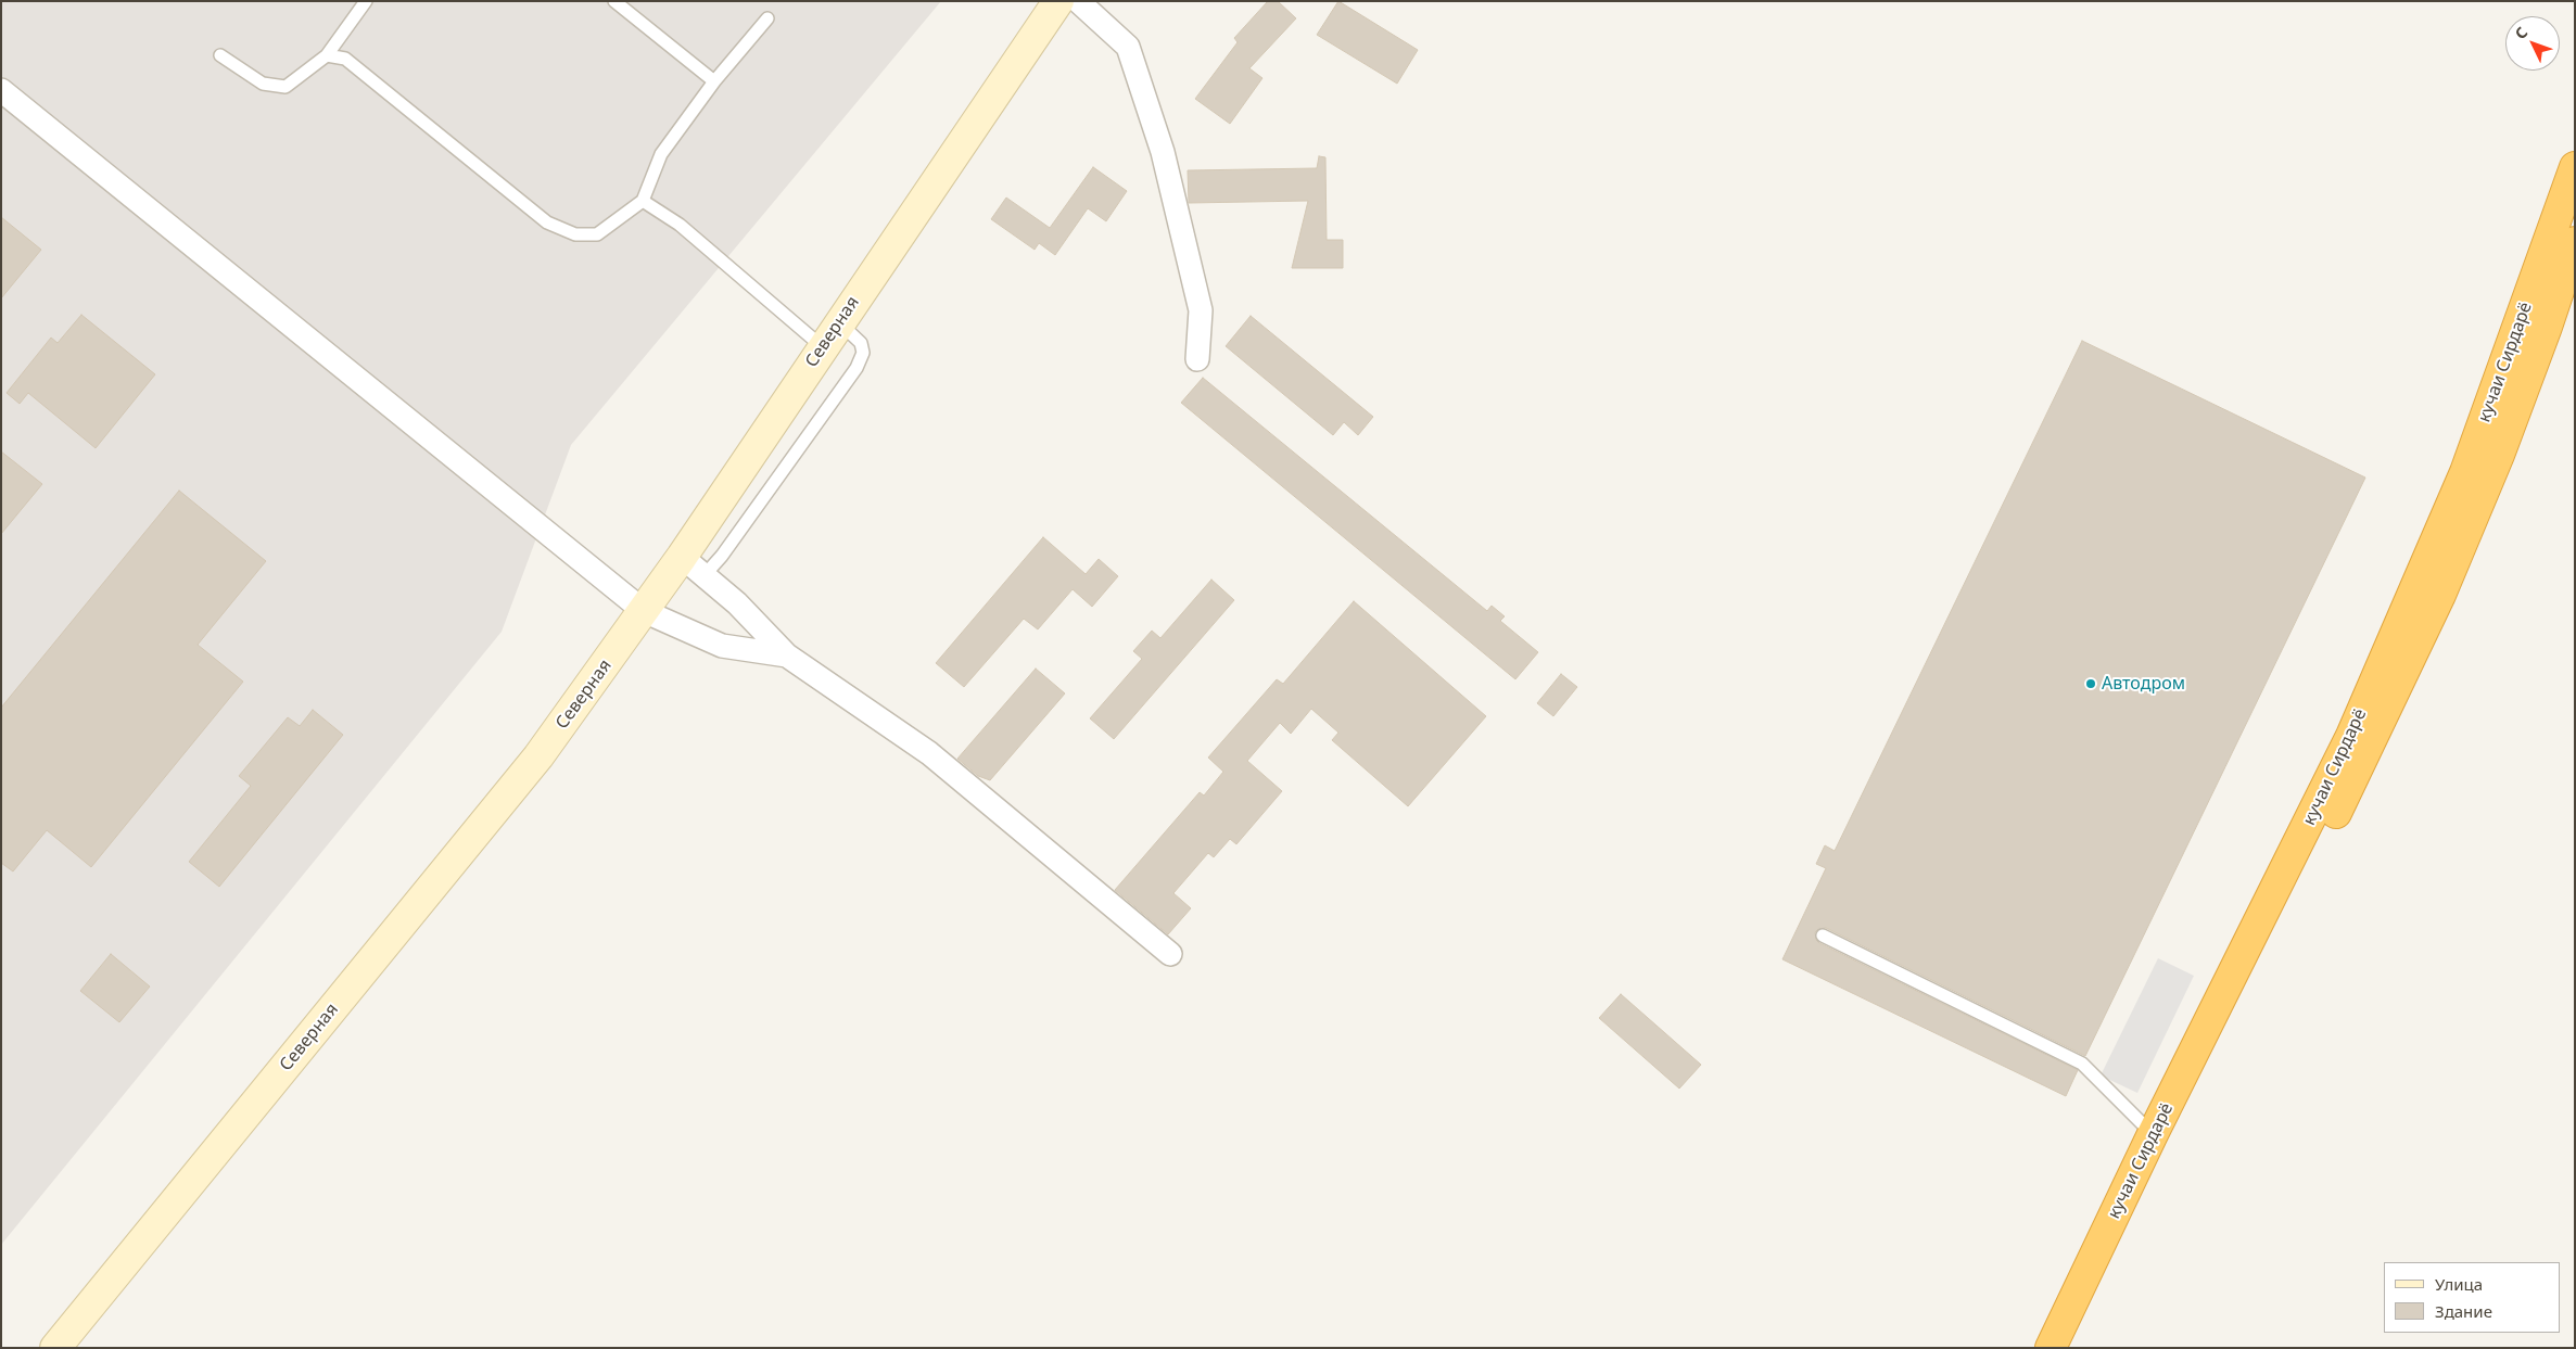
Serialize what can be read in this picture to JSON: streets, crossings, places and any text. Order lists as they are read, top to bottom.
{
  "streets": {
    "highway": ["кучаи Сирдарё"],
    "main road": ["Северная"]
  },
  "places": ["Автодром"],
  "legend": ["Улица", "Здание"],
  "north": "top left"
}
